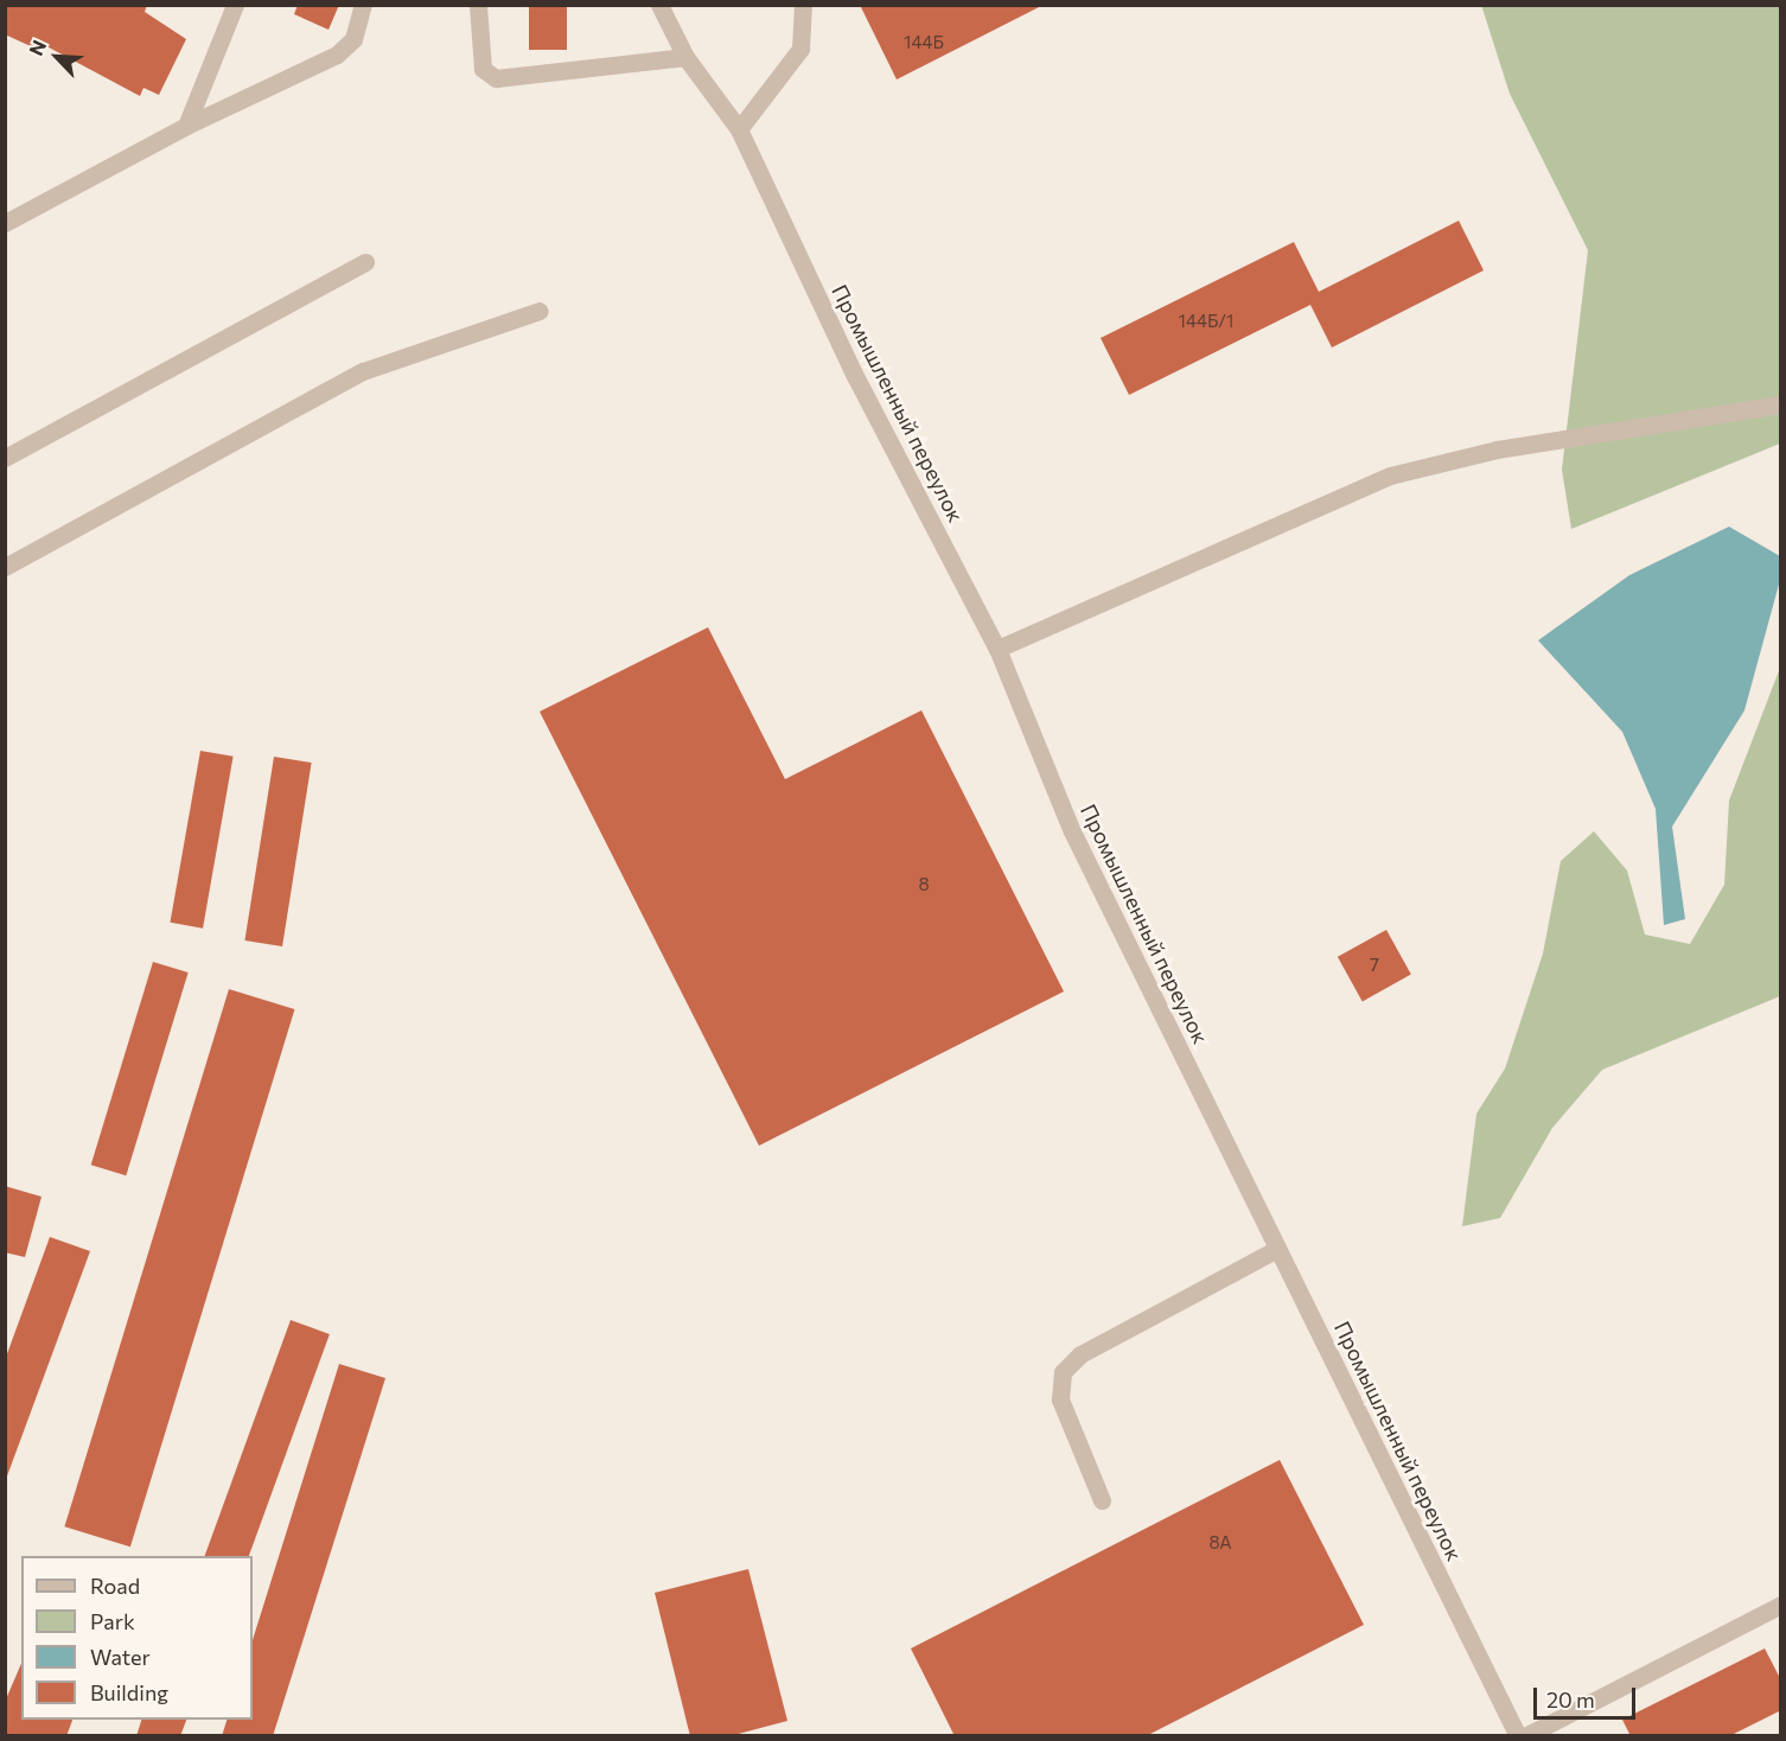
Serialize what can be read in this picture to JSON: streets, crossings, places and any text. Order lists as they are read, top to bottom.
{
  "streets": {
    "street": ["Промышленный переулок"]
  },
  "house_numbers": [
    "144Б",
    "144Б/1",
    "8",
    "7",
    "8А"
  ],
  "legend": [
    "Road",
    "Park",
    "Water",
    "Building"
  ],
  "scale_bar": "20 m",
  "north": "top left"
}
